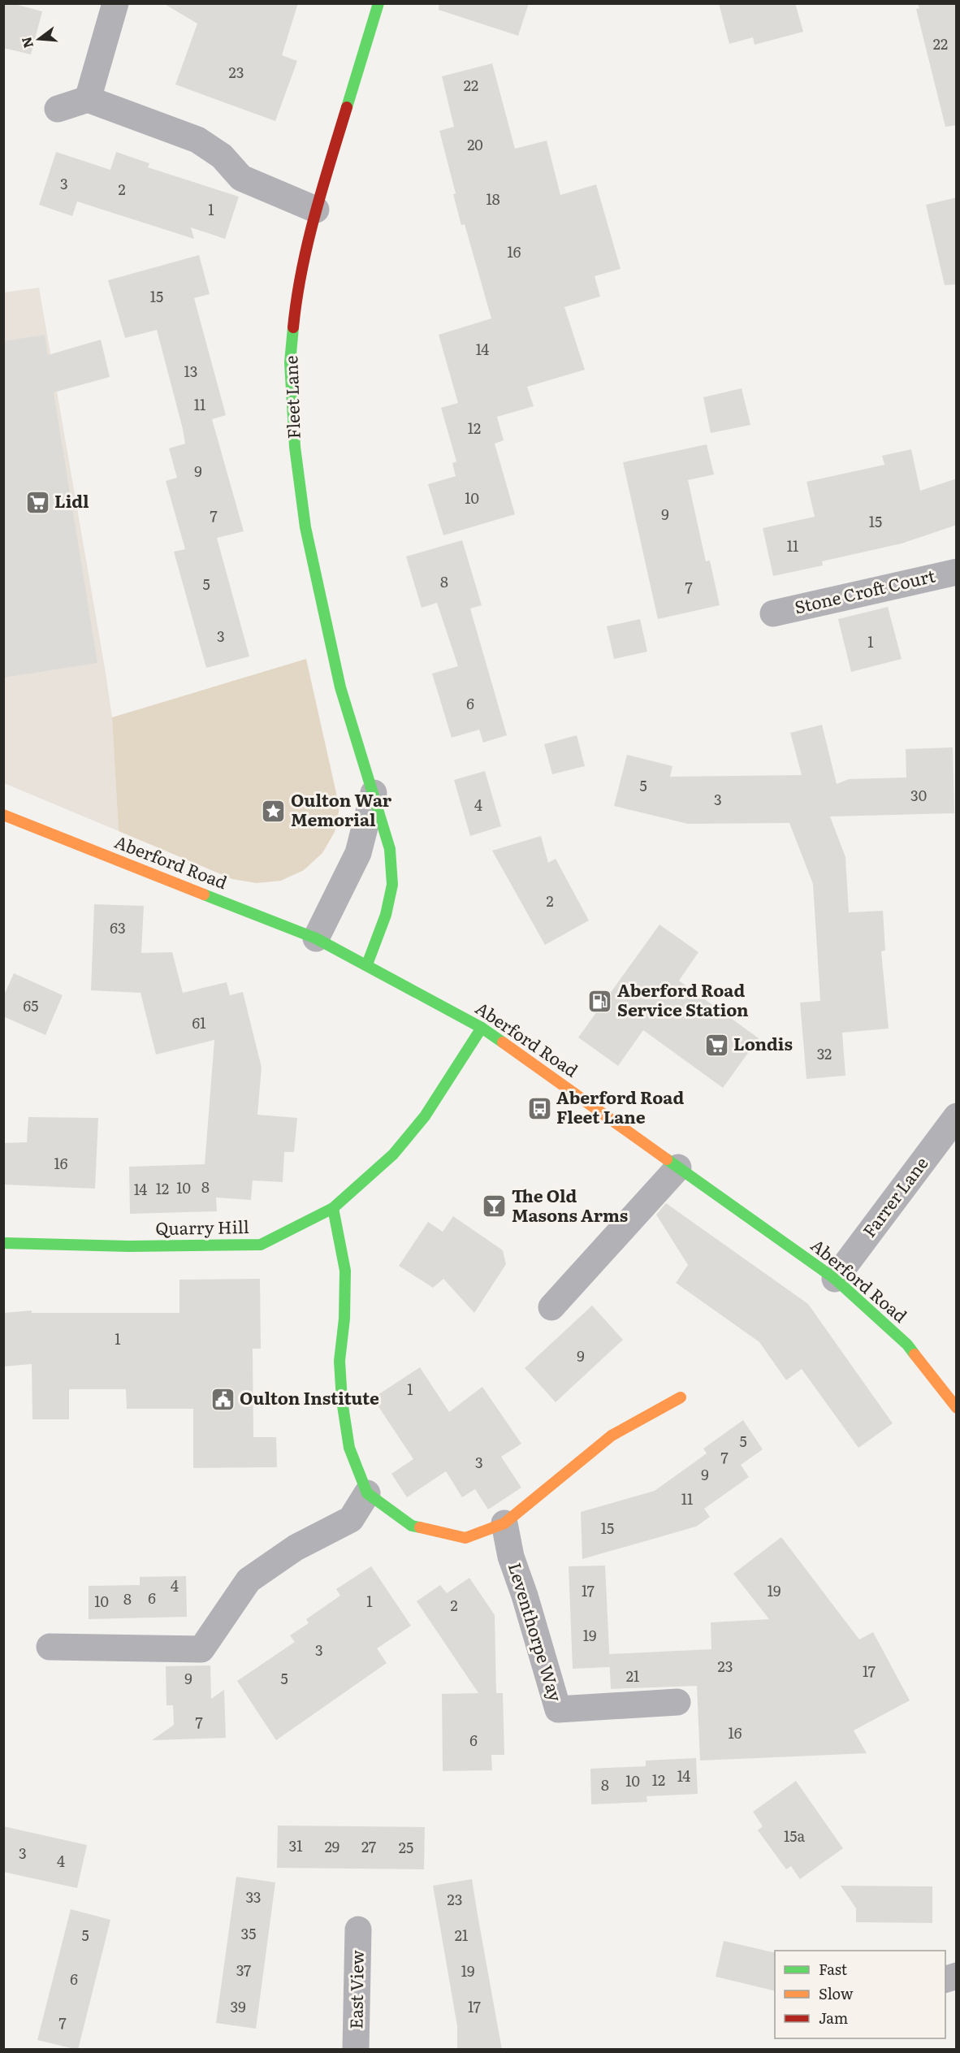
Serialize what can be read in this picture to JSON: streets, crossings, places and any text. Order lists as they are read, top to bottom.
{
  "streets": {
    "street": [
      "Fleet Lane",
      "Stone Croft Court",
      "Aberford Road",
      "Farrer Lane",
      "Quarry Hill",
      "Leventhorpe Way",
      "East View"
    ]
  },
  "crossings": [
    ["Fleet Lane", "Aberford Road"],
    ["Aberford Road", "Farrer Lane"],
    ["Aberford Road", "Quarry Hill"]
  ],
  "places": {
    "supermarket": ["Lidl", "Londis"],
    "place": ["Oulton War Memorial"],
    "fuel station": ["Aberford Road Service Station"],
    "bus stop": ["Aberford Road Fleet Lane"],
    "bar": ["The Old Masons Arms"],
    "public building": ["Oulton Institute"]
  },
  "house_numbers": [
    "22",
    "23",
    "22",
    "20",
    "3",
    "2",
    "18",
    "1",
    "16",
    "15",
    "14",
    "13",
    "11",
    "12",
    "9",
    "10",
    "9",
    "7",
    "15",
    "11",
    "8",
    "5",
    "7",
    "3",
    "1",
    "6",
    "5",
    "30",
    "3",
    "4",
    "2",
    "63",
    "65",
    "61",
    "32",
    "16",
    "8",
    "10",
    "12",
    "14",
    "1",
    "9",
    "1",
    "5",
    "7",
    "3",
    "9",
    "11",
    "15",
    "4",
    "17",
    "19",
    "6",
    "8",
    "10",
    "1",
    "2",
    "19",
    "3",
    "23",
    "17",
    "21",
    "9",
    "5",
    "7",
    "16",
    "6",
    "14",
    "12",
    "10",
    "8",
    "15a",
    "31",
    "29",
    "27",
    "25",
    "3",
    "4",
    "33",
    "23",
    "35",
    "5",
    "21",
    "37",
    "19",
    "6",
    "39",
    "17",
    "7"
  ],
  "legend": ["Fast", "Slow", "Jam"],
  "north": "left"
}
